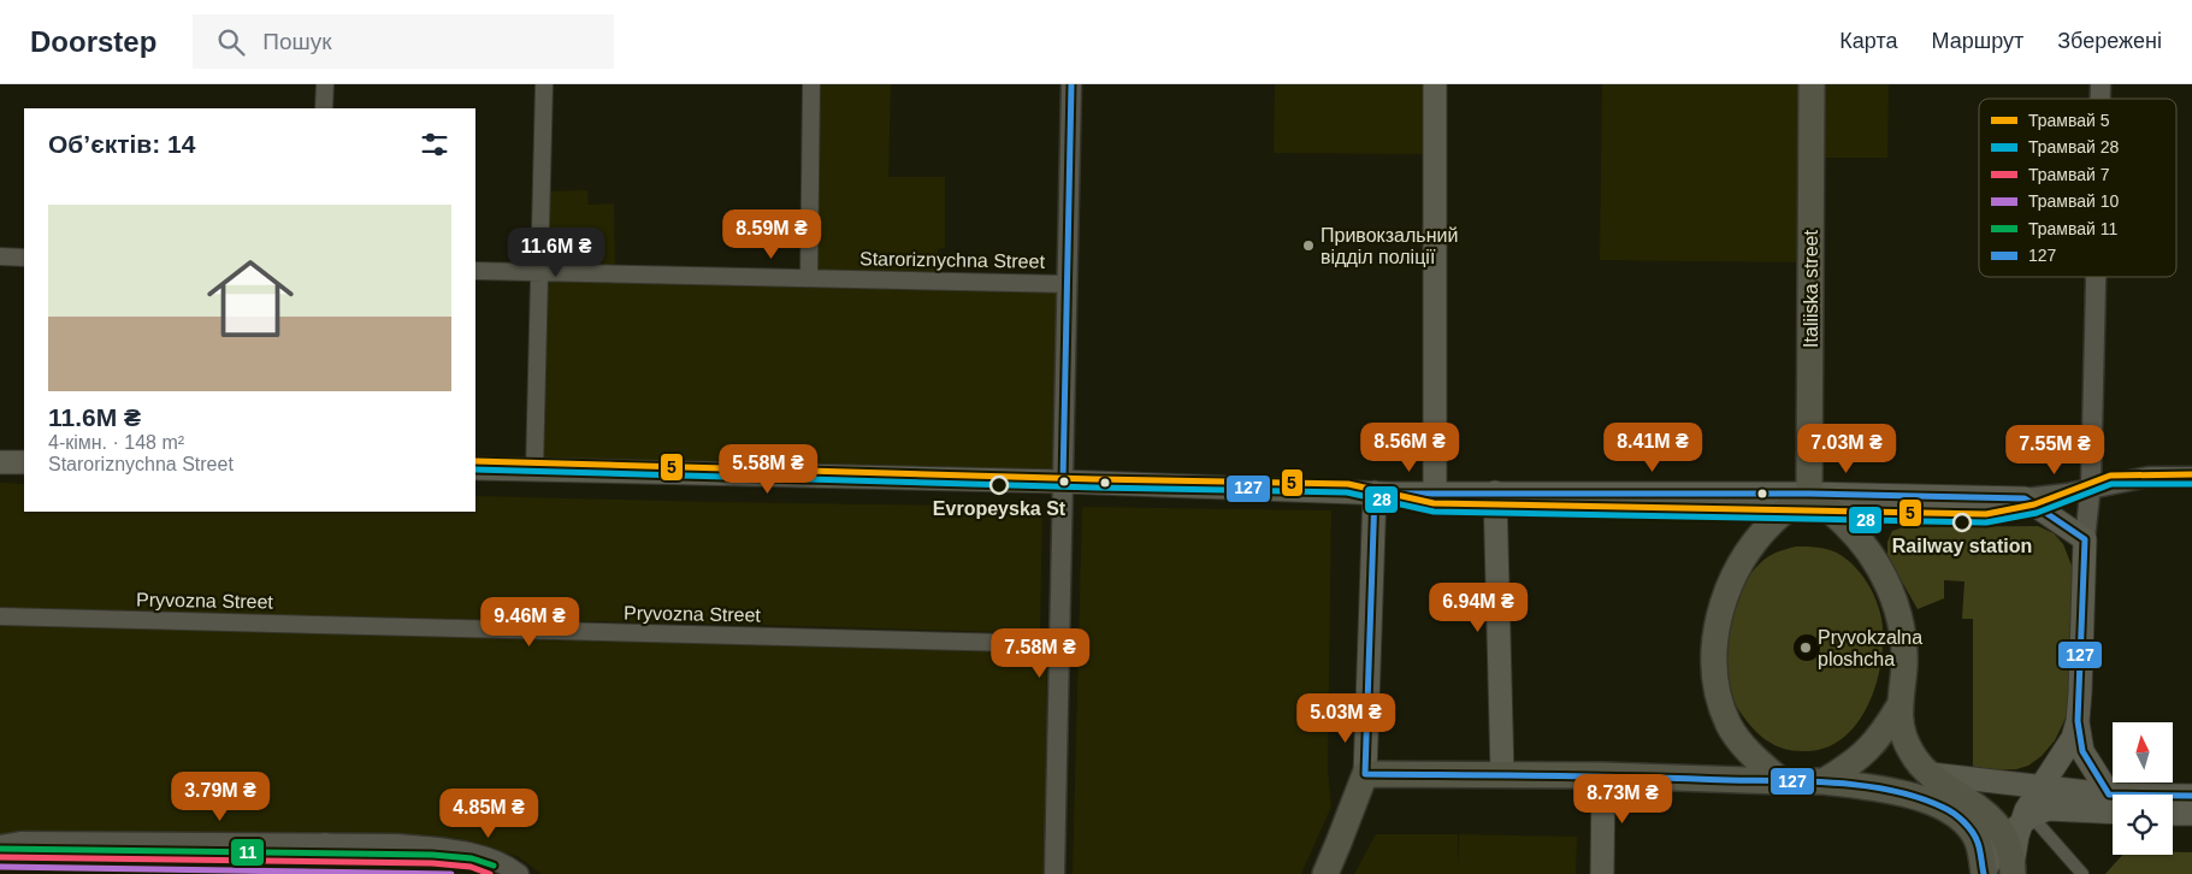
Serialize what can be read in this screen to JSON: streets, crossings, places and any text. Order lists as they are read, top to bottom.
{
  "streets": {
    "main road": ["Italiiska street"],
    "street": ["Staroriznychna Street", "Pryvozna Street"]
  },
  "places": [
    "Привокзальний відділ поліції",
    "Evropeyska St",
    "Railway station",
    "Pryvokzalna ploshcha"
  ],
  "lines": [
    "transit line 127",
    "tram line 5",
    "tram line 28",
    "tram line 11",
    "tram line 7",
    "tram line 10"
  ],
  "legend": [
    "Трамвай 5",
    "Трамвай 28",
    "Трамвай 7",
    "Трамвай 10",
    "Трамвай 11",
    "127"
  ],
  "north": "top",
  "page": {
    "header": "Doorstep",
    "search": "Пошук",
    "nav": ["Карта", "Маршрут", "Збережені"],
    "heading": "Об’єктів: 14",
    "list": [
      {
        "name": "11.6M ₴",
        "note": "4-кімн. · 148 m² · Staroriznychna Street"
      }
    ],
    "price": [
      "8.59M ₴",
      "11.6M ₴",
      "8.56M ₴",
      "8.41M ₴",
      "7.03M ₴",
      "7.55M ₴",
      "5.58M ₴",
      "6.94M ₴",
      "9.46M ₴",
      "7.58M ₴",
      "5.03M ₴",
      "3.79M ₴",
      "8.73M ₴",
      "4.85M ₴"
    ]
  }
}
